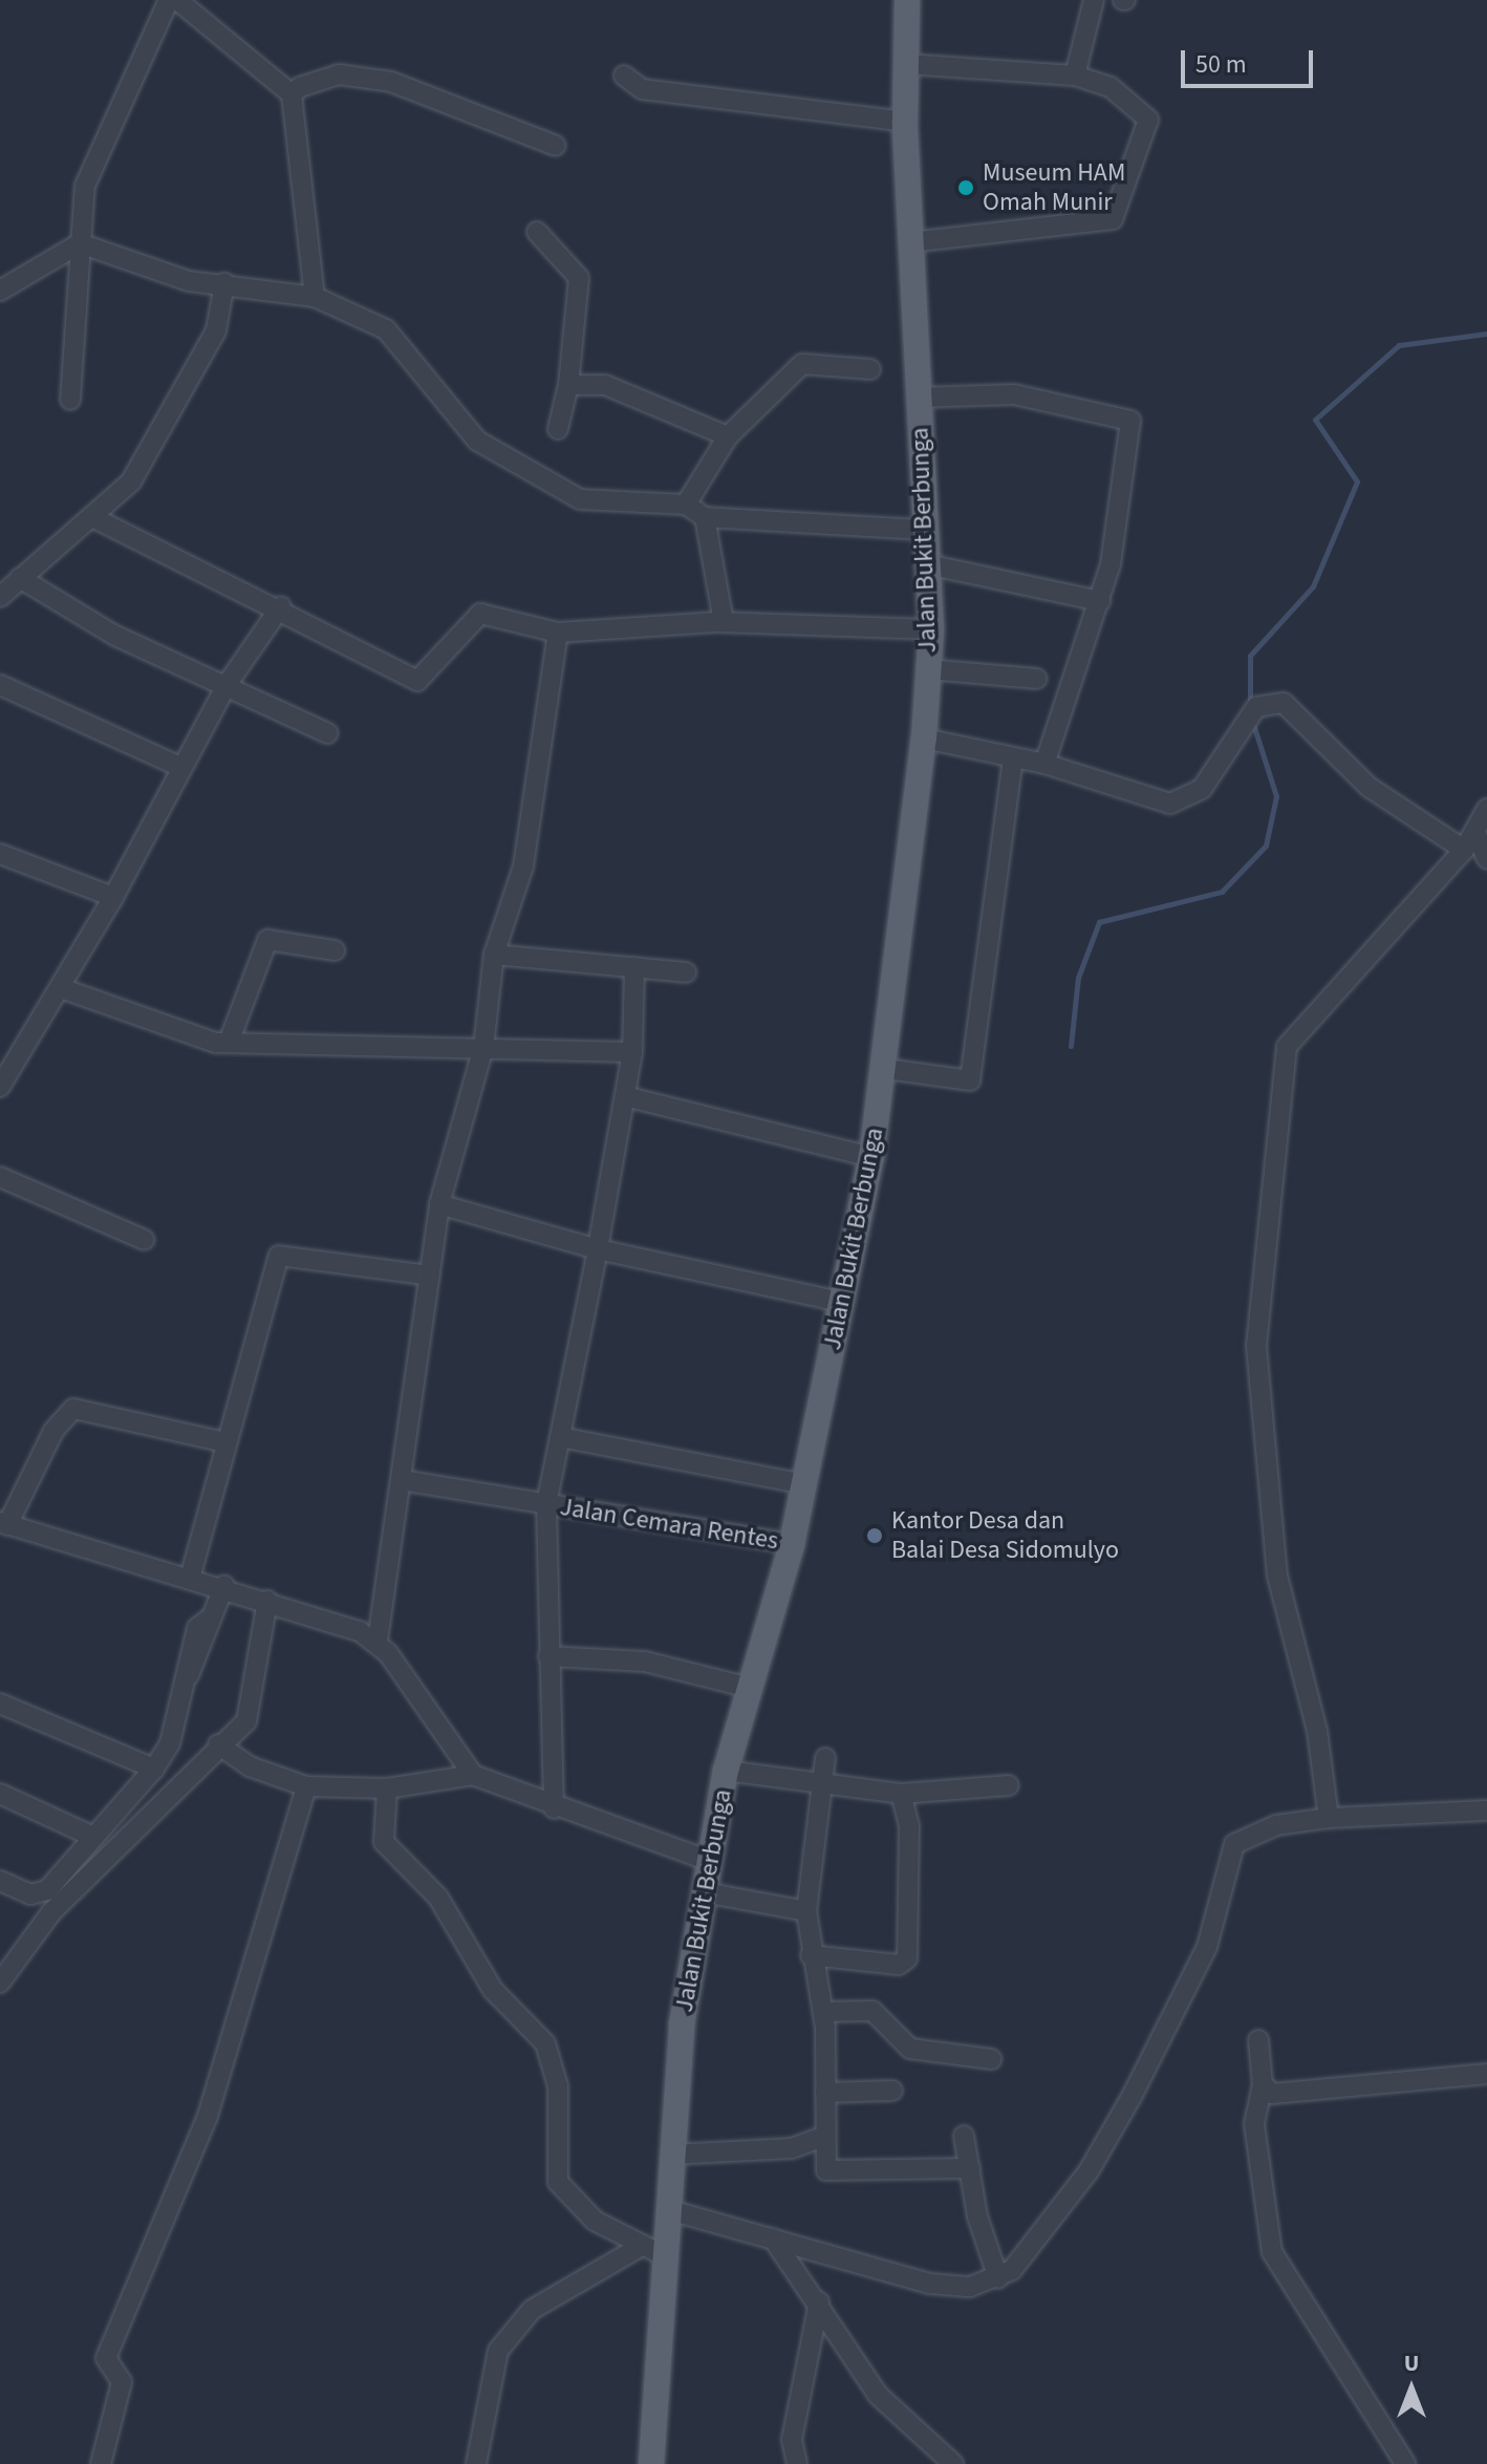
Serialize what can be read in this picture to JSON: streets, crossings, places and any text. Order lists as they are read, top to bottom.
{
  "streets": {
    "main road": ["Jalan Bukit Berbunga"],
    "street": ["Jalan Cemara Rentes"]
  },
  "crossings": [
    ["Jalan Bukit Berbunga", "Jalan Cemara Rentes"]
  ],
  "places": ["Museum HAM Omah Munir", "Kantor Desa dan Balai Desa Sidomulyo"],
  "scale_bar": "50 m",
  "north": "top"
}
